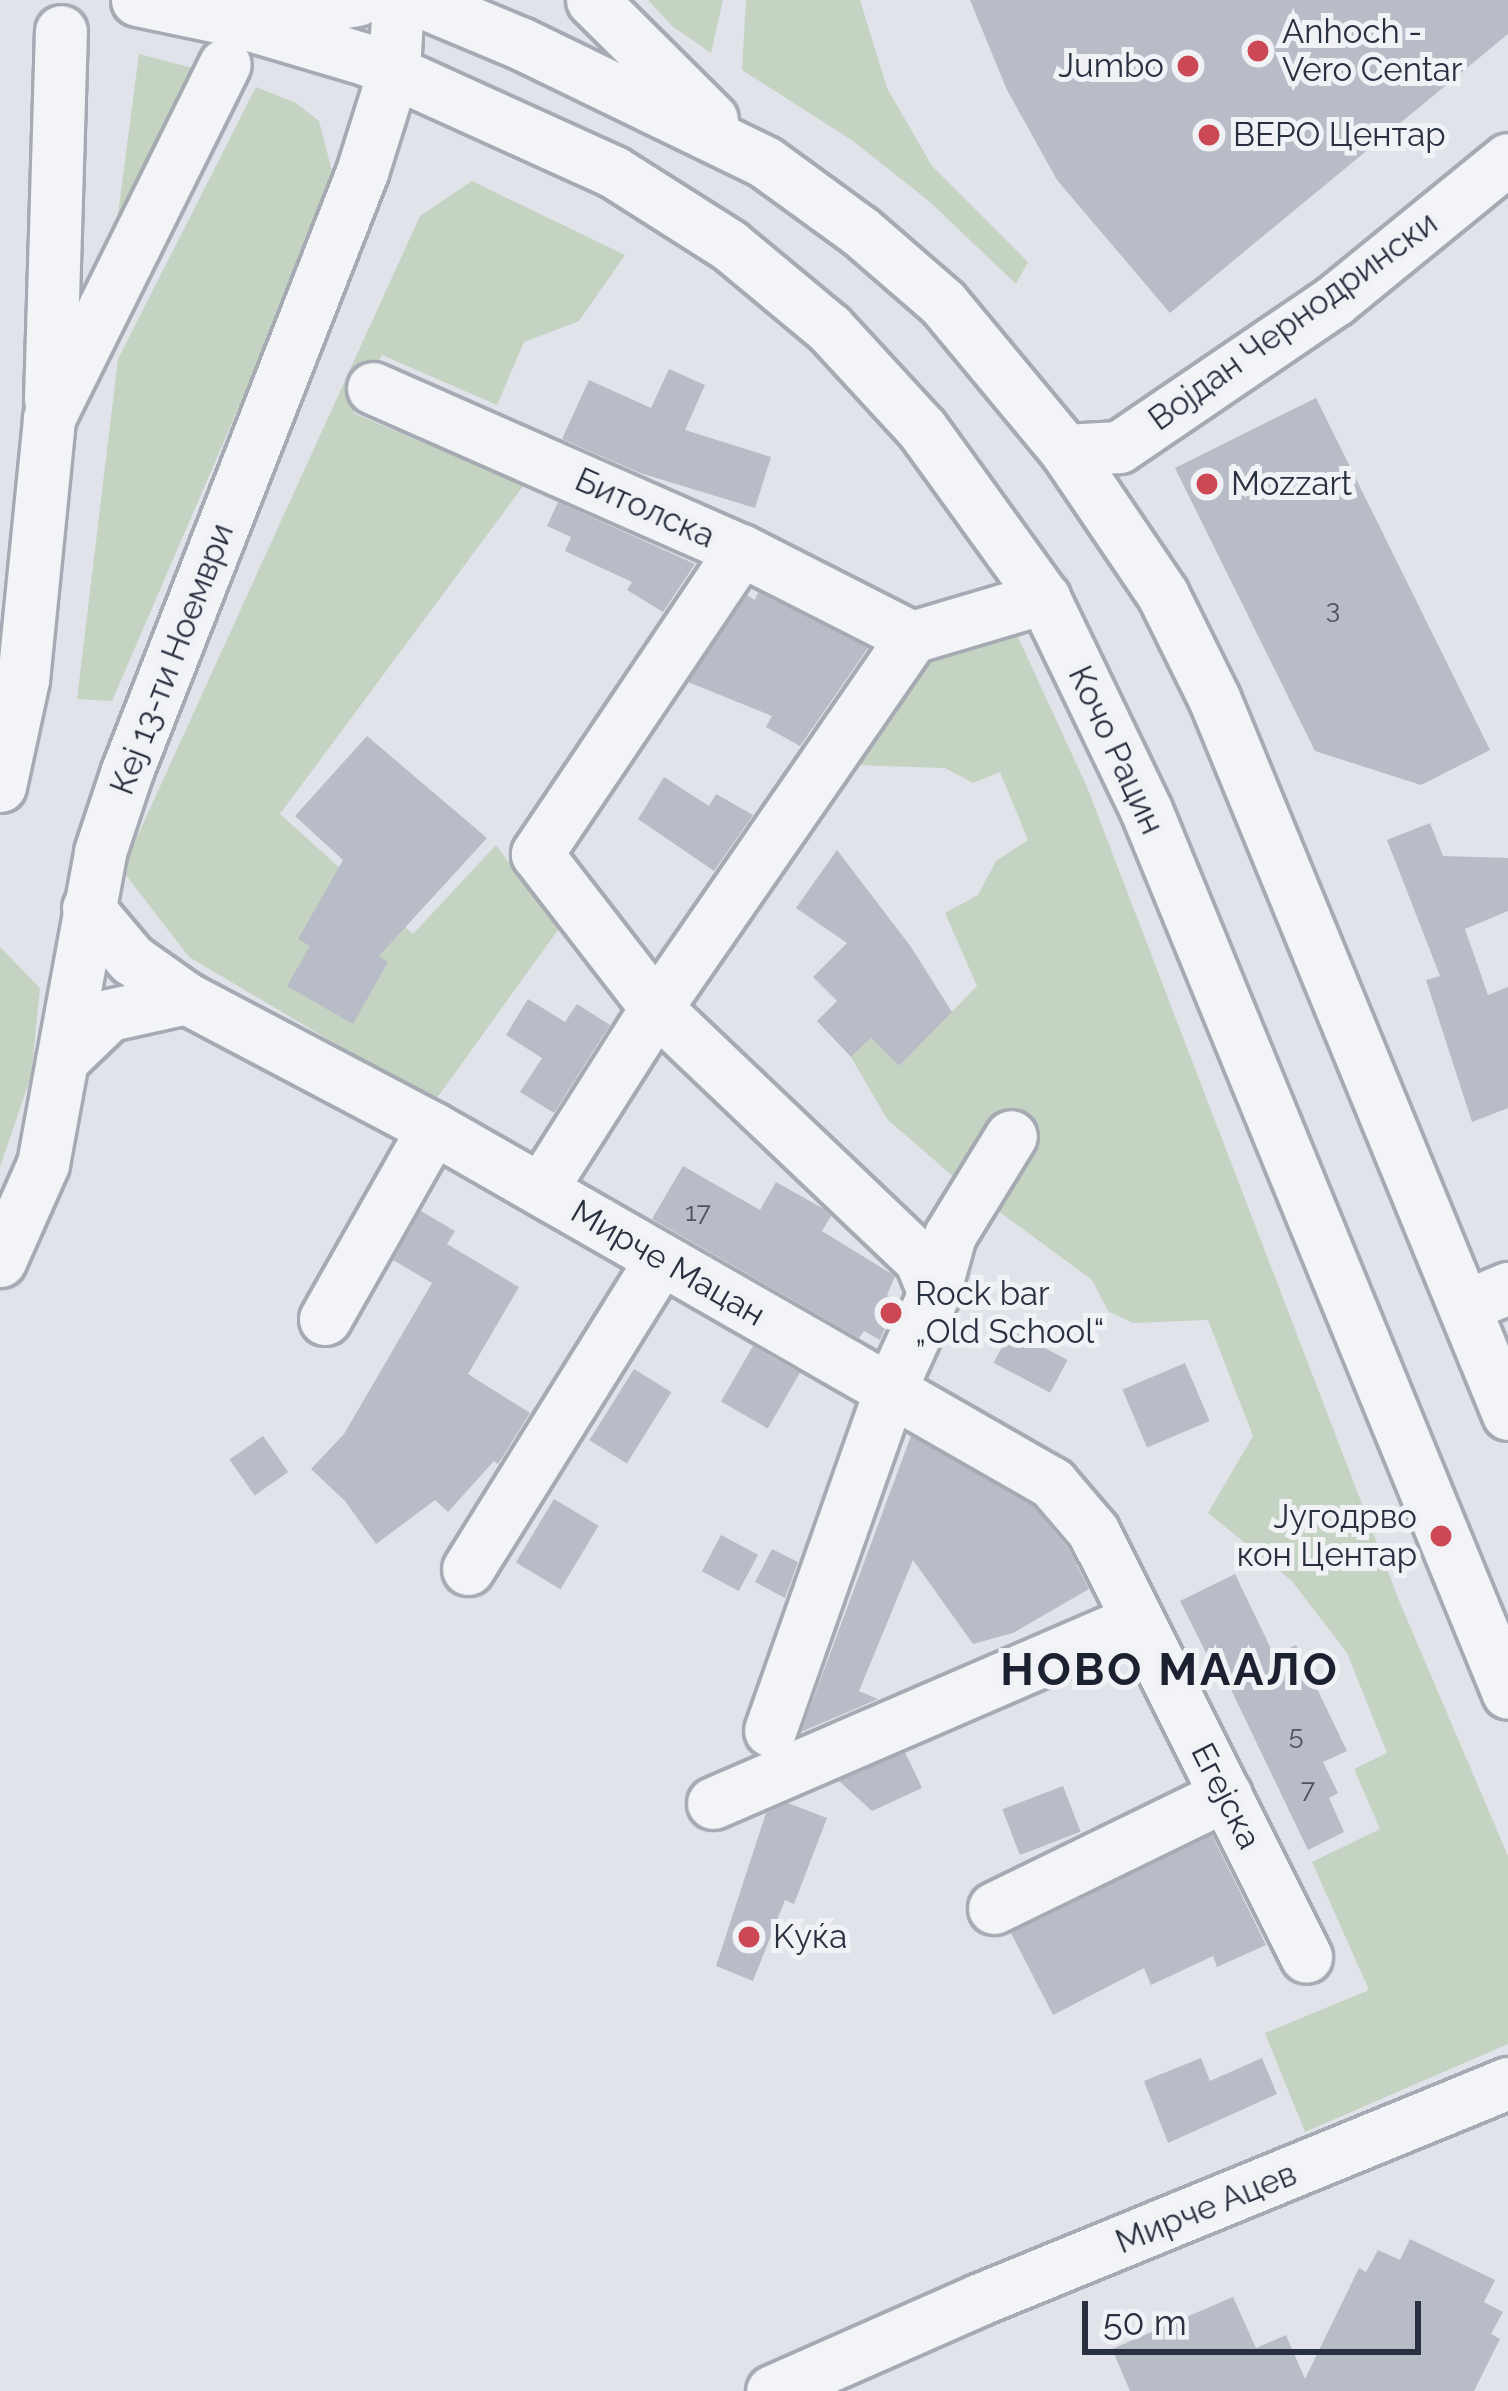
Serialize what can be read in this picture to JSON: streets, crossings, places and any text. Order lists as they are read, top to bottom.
{
  "streets": {
    "street": [
      "Војдан Чернодрински",
      "Битолска",
      "Кеј 13-ти Ноември",
      "Кочо Рацин",
      "Мирче Мацан",
      "Егејска",
      "Мирче Ацев"
    ]
  },
  "crossings": [
    ["Кеј 13-ти Ноември", "Кочо Рацин"],
    ["Кеј 13-ти Ноември", "Мирче Мацан"],
    ["Мирче Мацан", "Егејска"]
  ],
  "districts": ["НОВО МААЛО"],
  "places": [
    "Anhoch - Vero Centar",
    "Jumbo",
    "ВЕРО Центар",
    "Mozzart",
    "Rock bar „Old School“",
    "Југодрво кон Центар",
    "Kуќа"
  ],
  "house_numbers": [
    "3",
    "17",
    "5",
    "7"
  ],
  "scale_bar": "50 m"
}
